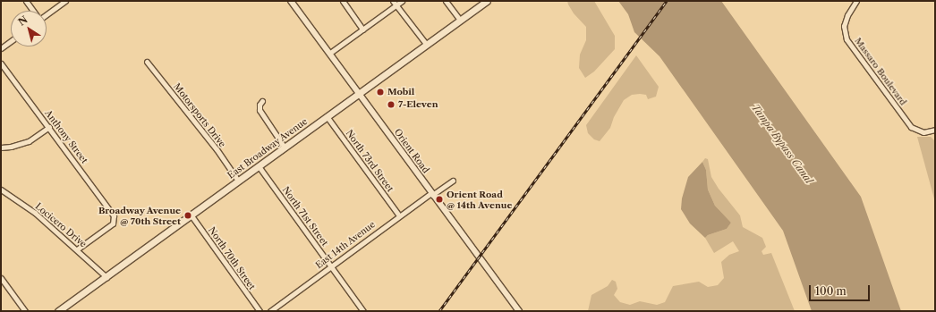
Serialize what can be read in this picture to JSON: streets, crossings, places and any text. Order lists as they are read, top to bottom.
{
  "streets": {
    "main road": ["East Broadway Avenue"],
    "street": [
      "Massaro Boulevard",
      "Motorsports Drive",
      "Anthony Street",
      "Orient Road",
      "North 73rd Street",
      "North 71st Street",
      "Locicero Drive",
      "East 14th Avenue",
      "North 70th Street"
    ]
  },
  "crossings": [
    ["Motorsports Drive", "East Broadway Avenue"],
    ["Anthony Street", "Locicero Drive"],
    ["East Broadway Avenue", "Orient Road"],
    ["East Broadway Avenue", "North 73rd Street"],
    ["East Broadway Avenue", "North 71st Street"],
    ["East Broadway Avenue", "Locicero Drive"],
    ["East Broadway Avenue", "North 70th Street"],
    ["Orient Road", "East 14th Avenue"],
    ["North 73rd Street", "East 14th Avenue"],
    ["North 71st Street", "East 14th Avenue"]
  ],
  "water": ["Tampa Bypass Canal"],
  "places": [
    "Mobil",
    "7-Eleven",
    "Orient Road @ 14th Avenue",
    "Broadway Avenue @ 70th Street"
  ],
  "scale_bar": "100 m",
  "north": "top left"
}
